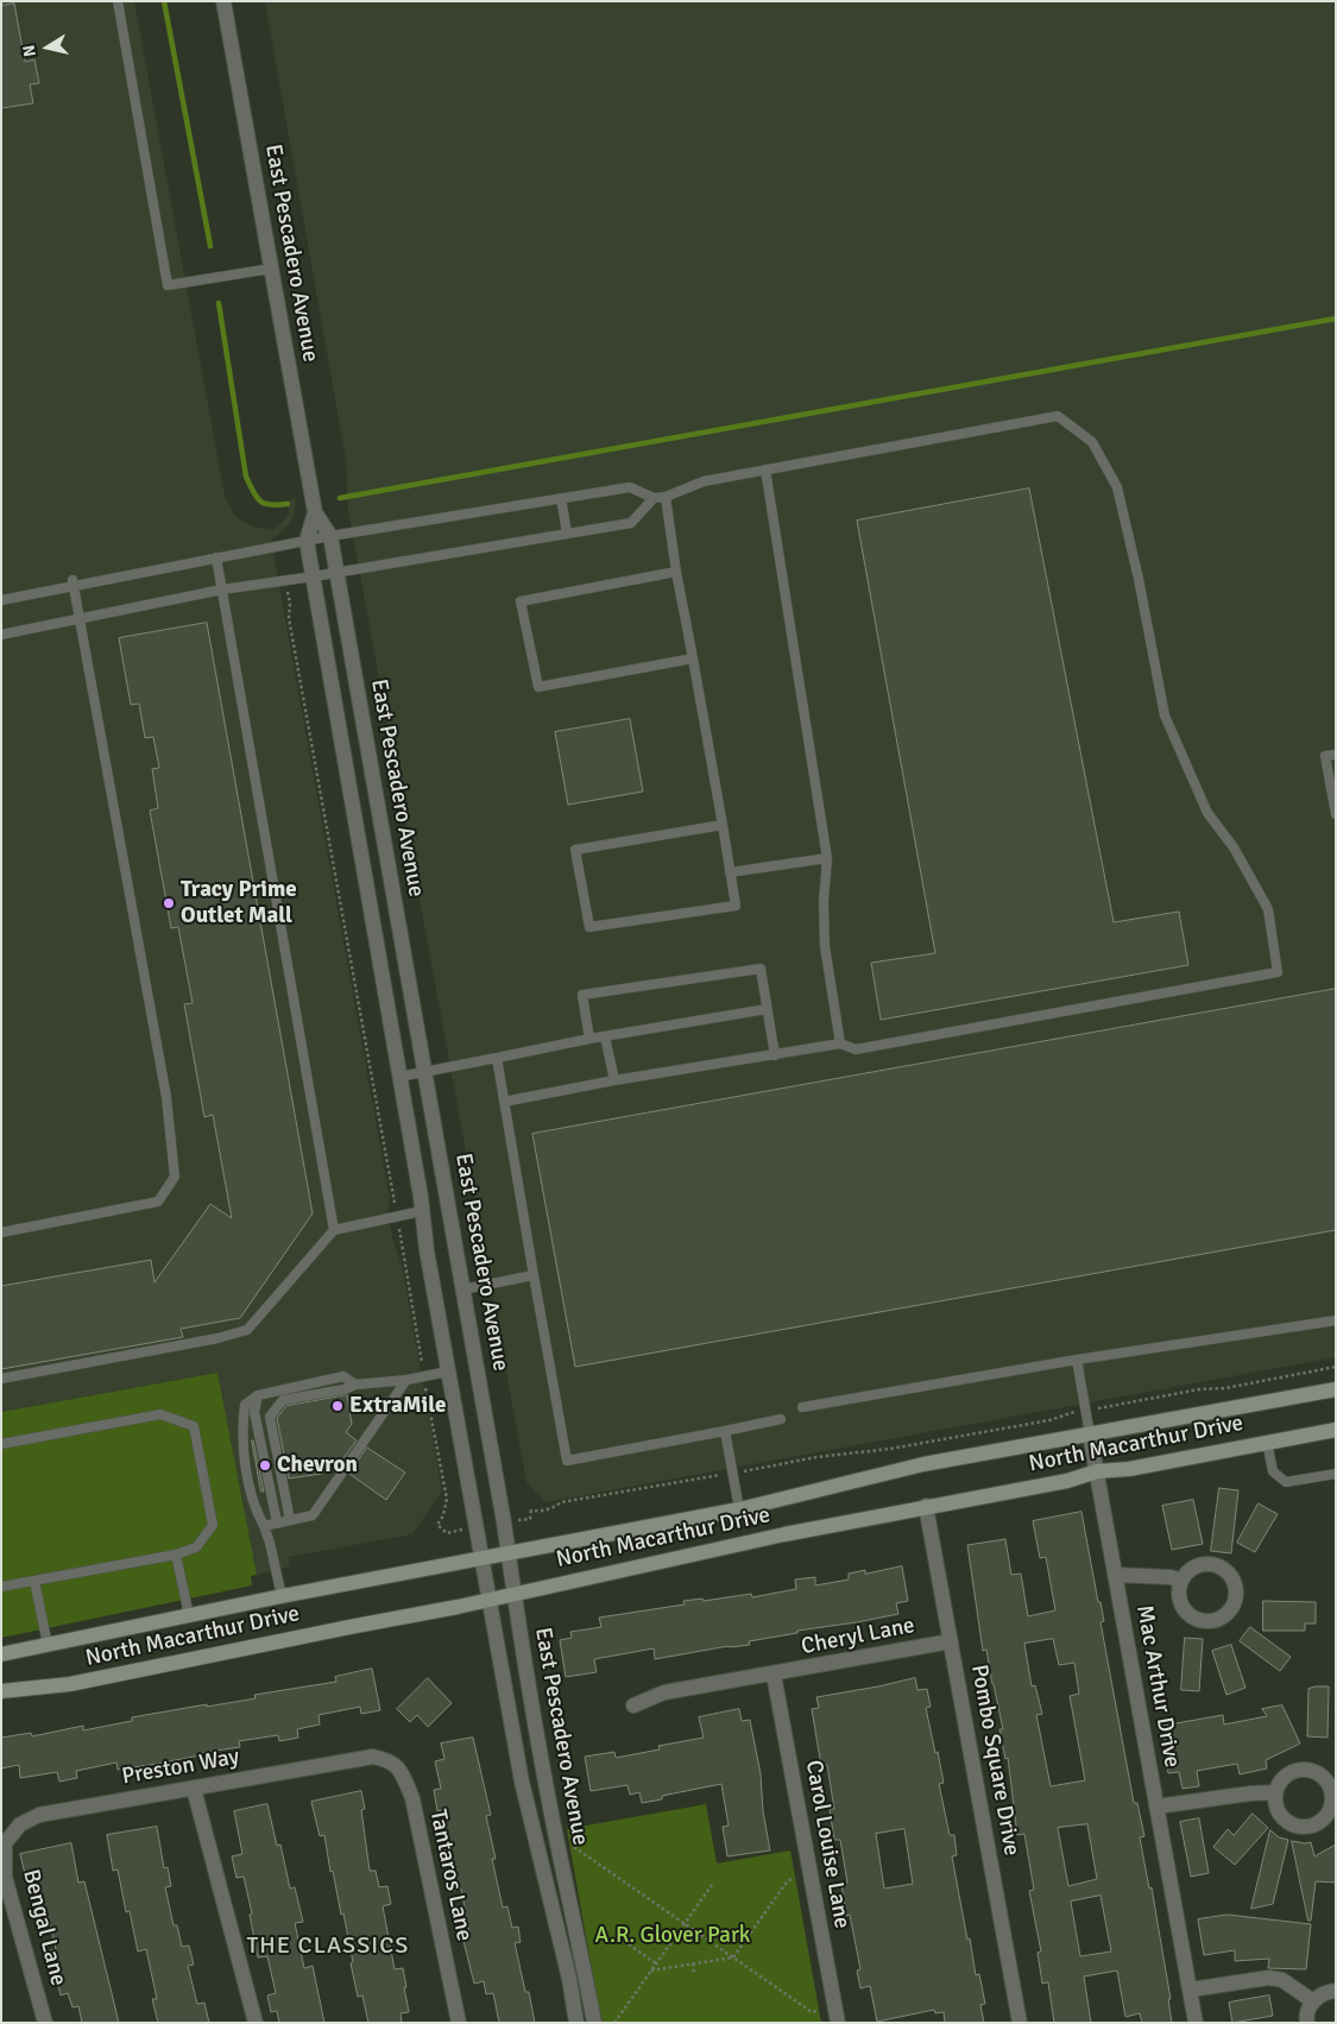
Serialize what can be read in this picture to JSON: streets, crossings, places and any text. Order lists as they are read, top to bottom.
{
  "streets": {
    "main road": ["North Macarthur Drive"],
    "street": [
      "East Pescadero Avenue",
      "Cheryl Lane",
      "Mac Arthur Drive",
      "Pombo Square Drive",
      "Preston Way",
      "Carol Louise Lane",
      "Tantaros Lane",
      "Bengal Lane"
    ]
  },
  "crossings": [
    ["East Pescadero Avenue", "North Macarthur Drive"],
    ["North Macarthur Drive", "Mac Arthur Drive"],
    ["North Macarthur Drive", "Pombo Square Drive"],
    ["Cheryl Lane", "Pombo Square Drive"],
    ["Cheryl Lane", "Carol Louise Lane"],
    ["Preston Way", "Tantaros Lane"],
    ["Preston Way", "Bengal Lane"]
  ],
  "districts": ["THE CLASSICS"],
  "parks": ["A.R. Glover Park"],
  "places": ["Tracy Prime Outlet Mall", "ExtraMile", "Chevron"],
  "north": "left"
}
